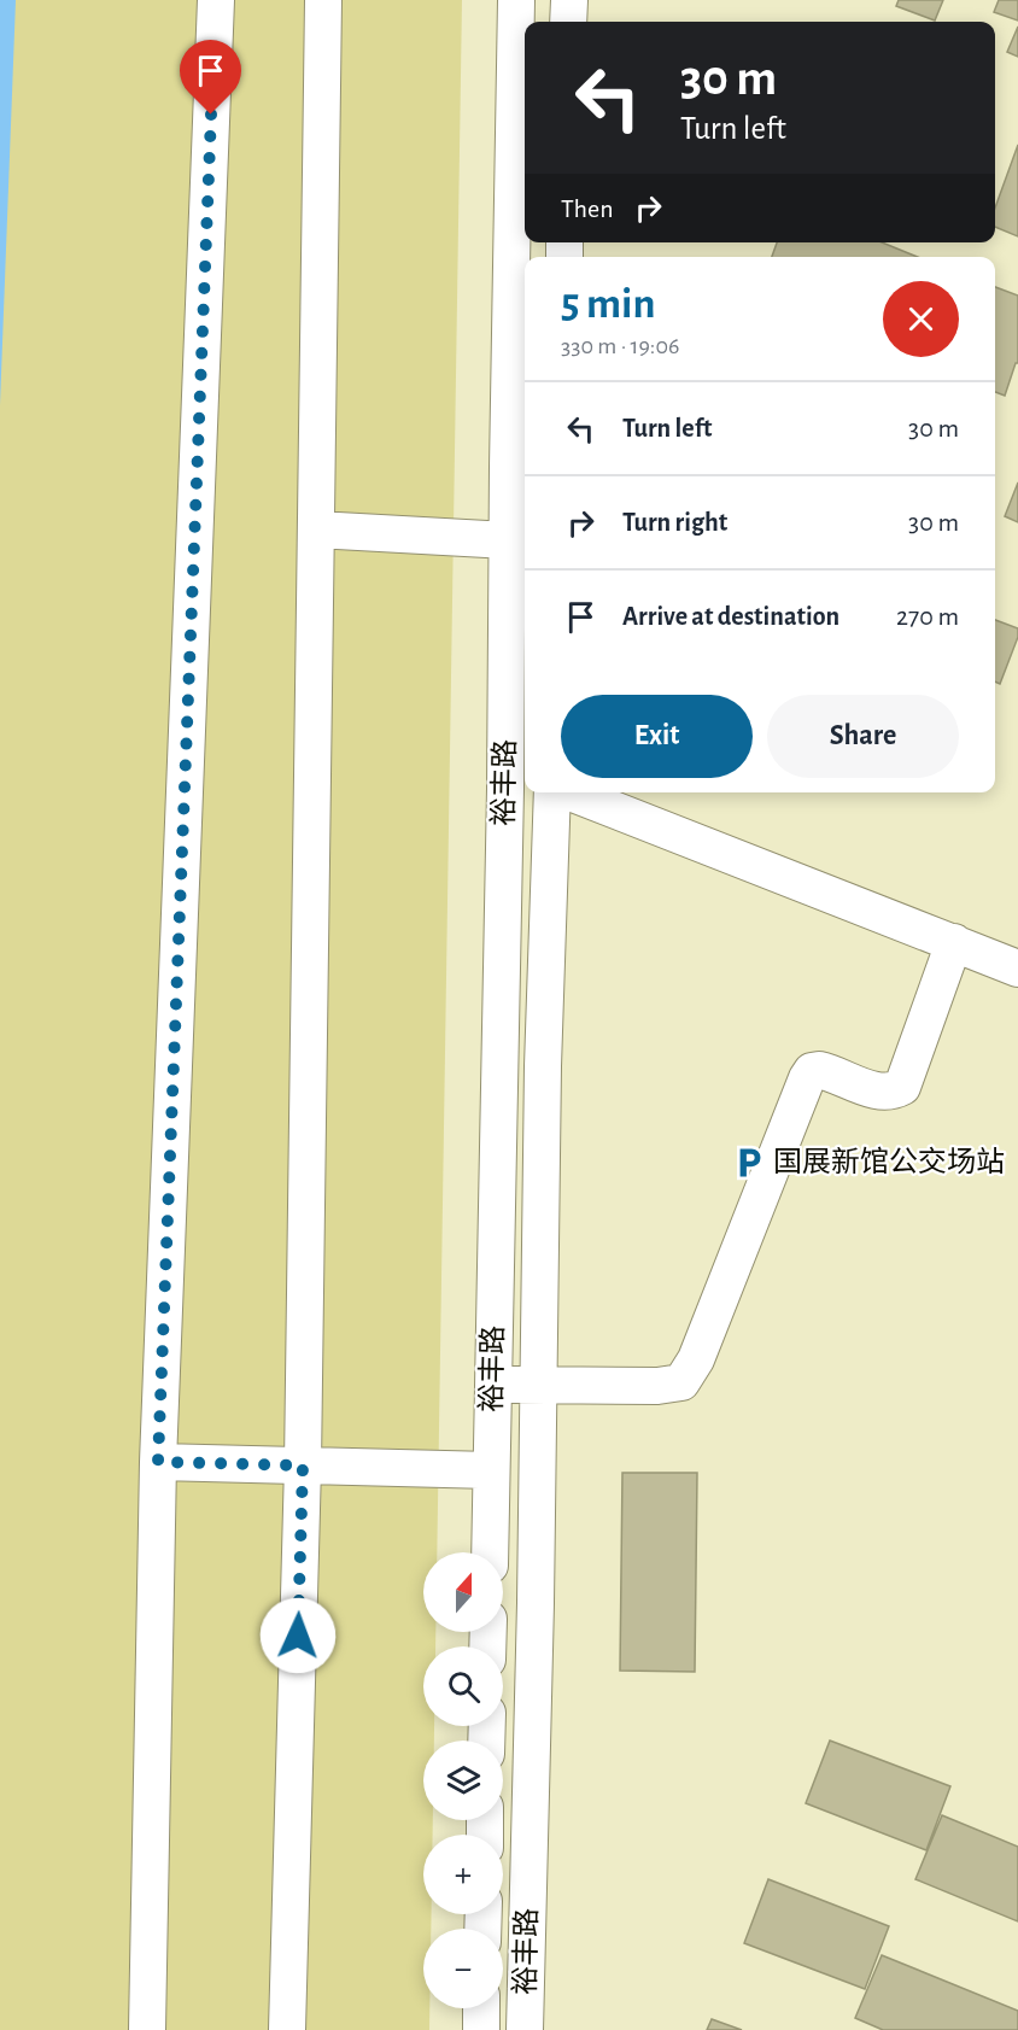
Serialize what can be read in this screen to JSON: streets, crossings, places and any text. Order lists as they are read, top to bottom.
{
  "streets": {
    "street": ["裕丰路"]
  },
  "places": {
    "parking": ["国展新馆公交场站"]
  },
  "north": "top",
  "page": {
    "turn": ["30 m", "Turn left"],
    "then": "Then",
    "heading": ["5 min", "330 m · 19:06"],
    "list": [
      {
        "name": "Turn left",
        "value": "30 m"
      },
      {
        "name": "Turn right",
        "value": "30 m"
      },
      {
        "name": "Arrive at destination",
        "value": "270 m"
      }
    ],
    "buttons": ["Exit", "Share"],
    "map_buttons": ["+", "−"]
  }
}
